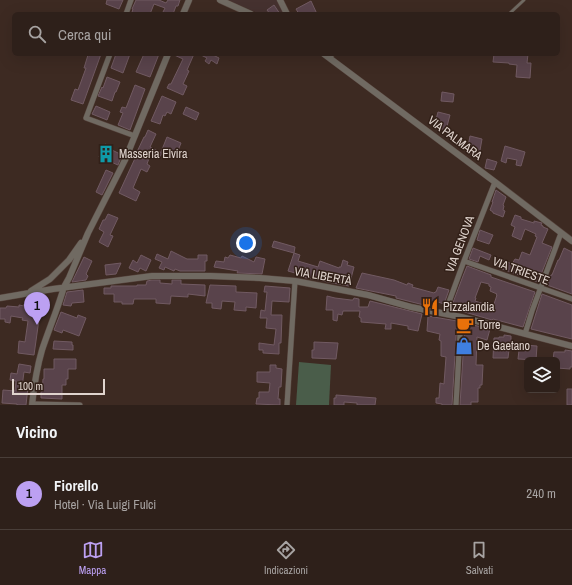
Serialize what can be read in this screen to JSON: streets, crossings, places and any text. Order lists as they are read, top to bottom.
{
  "streets": {
    "street": [
      "VIA PALMARA",
      "VIA GENOVA",
      "VIA TRIESTE",
      "VIA LIBERTÀ"
    ]
  },
  "crossings": [
    ["VIA PALMARA", "VIA GENOVA"],
    ["VIA GENOVA", "VIA TRIESTE"],
    ["VIA GENOVA", "VIA LIBERTÀ"]
  ],
  "places": {
    "building": ["Masseria Elvira"],
    "restaurant": ["Pizzalandia"],
    "cafe": ["Torre"],
    "shop": ["De Gaetano"]
  },
  "scale_bar": "100 m",
  "page": {
    "search": "Cerca qui",
    "pins": "1",
    "scale": "100 m",
    "heading": "Vicino",
    "list": [
      {
        "mark": "1",
        "name": "Fiorello",
        "note": "Hotel · Via Luigi Fulci",
        "value": "240 m"
      }
    ],
    "nav": ["Mappa", "Indicazioni", "Salvati"]
  }
}
